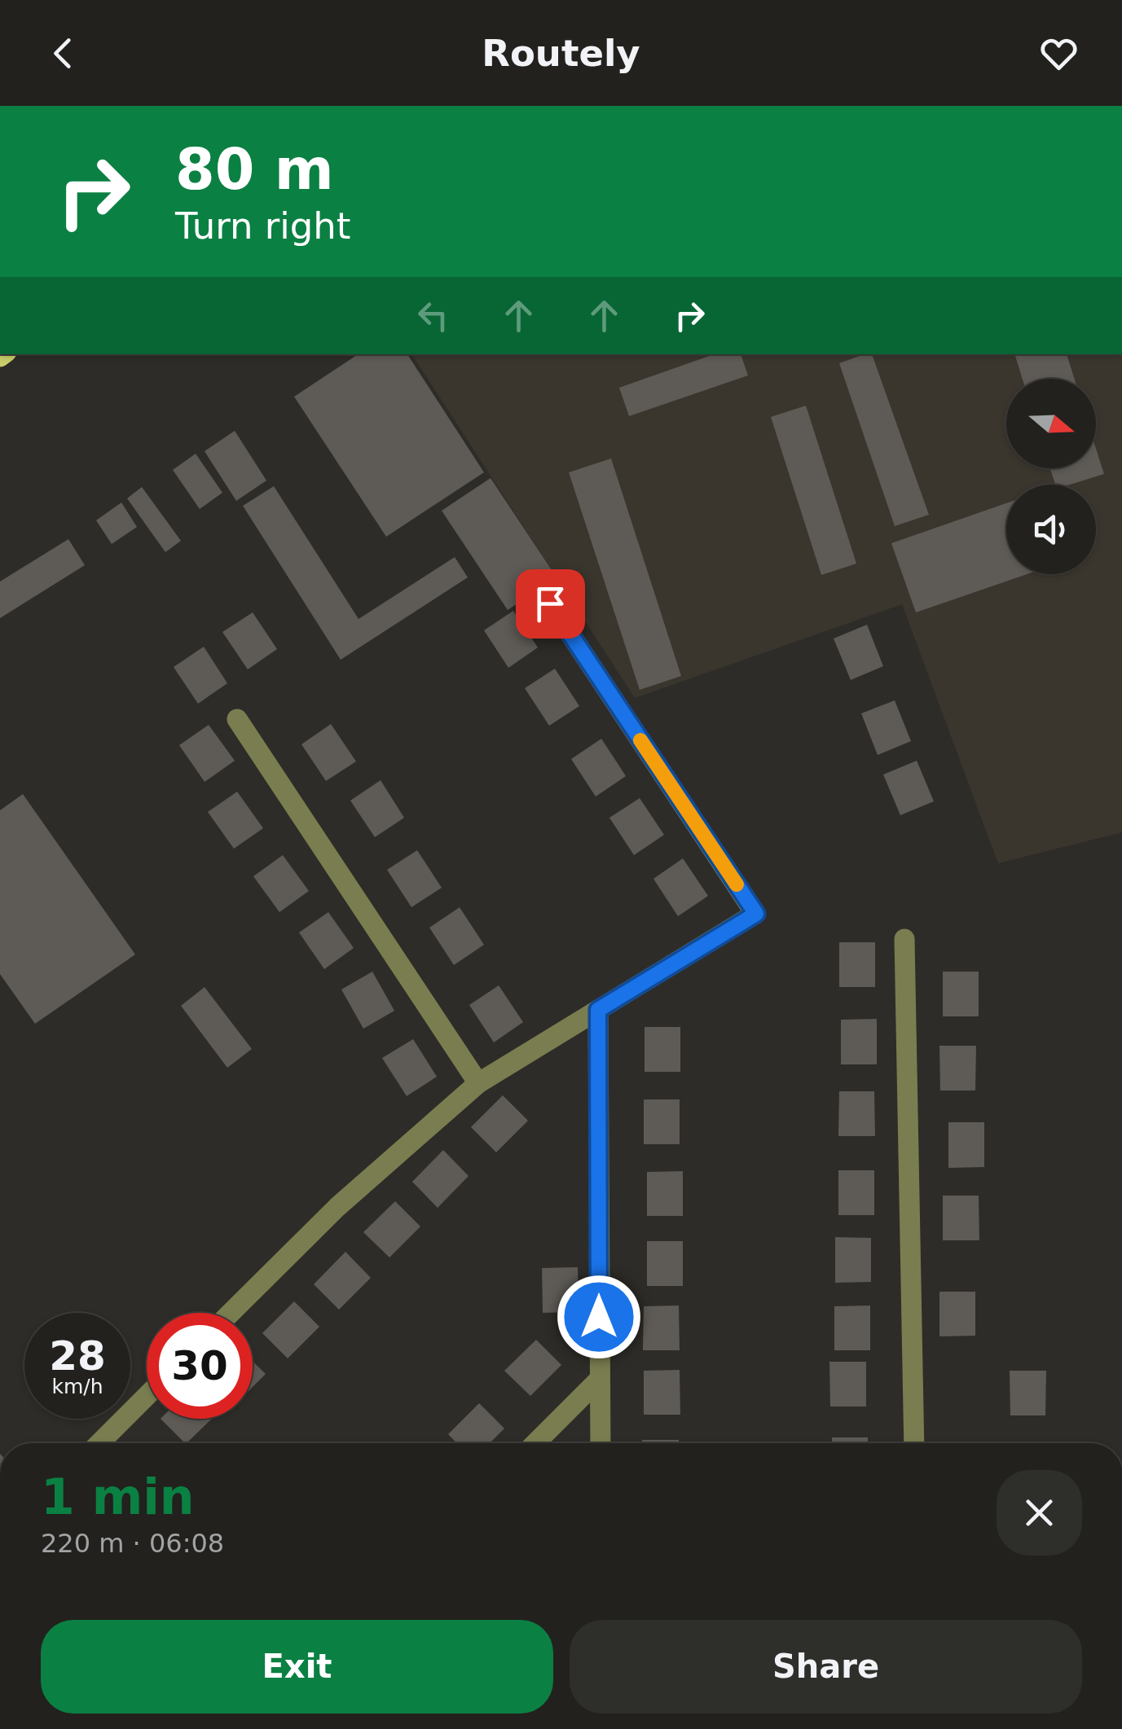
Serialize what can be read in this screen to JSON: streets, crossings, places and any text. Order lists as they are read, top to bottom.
{
  "north": "right",
  "page": {
    "header": "Routely",
    "turn": ["80 m", "Turn right"],
    "speed": "28 km/h",
    "limit": "30",
    "heading": ["1 min", "220 m · 06:08"],
    "buttons": ["Exit", "Share"]
  }
}
